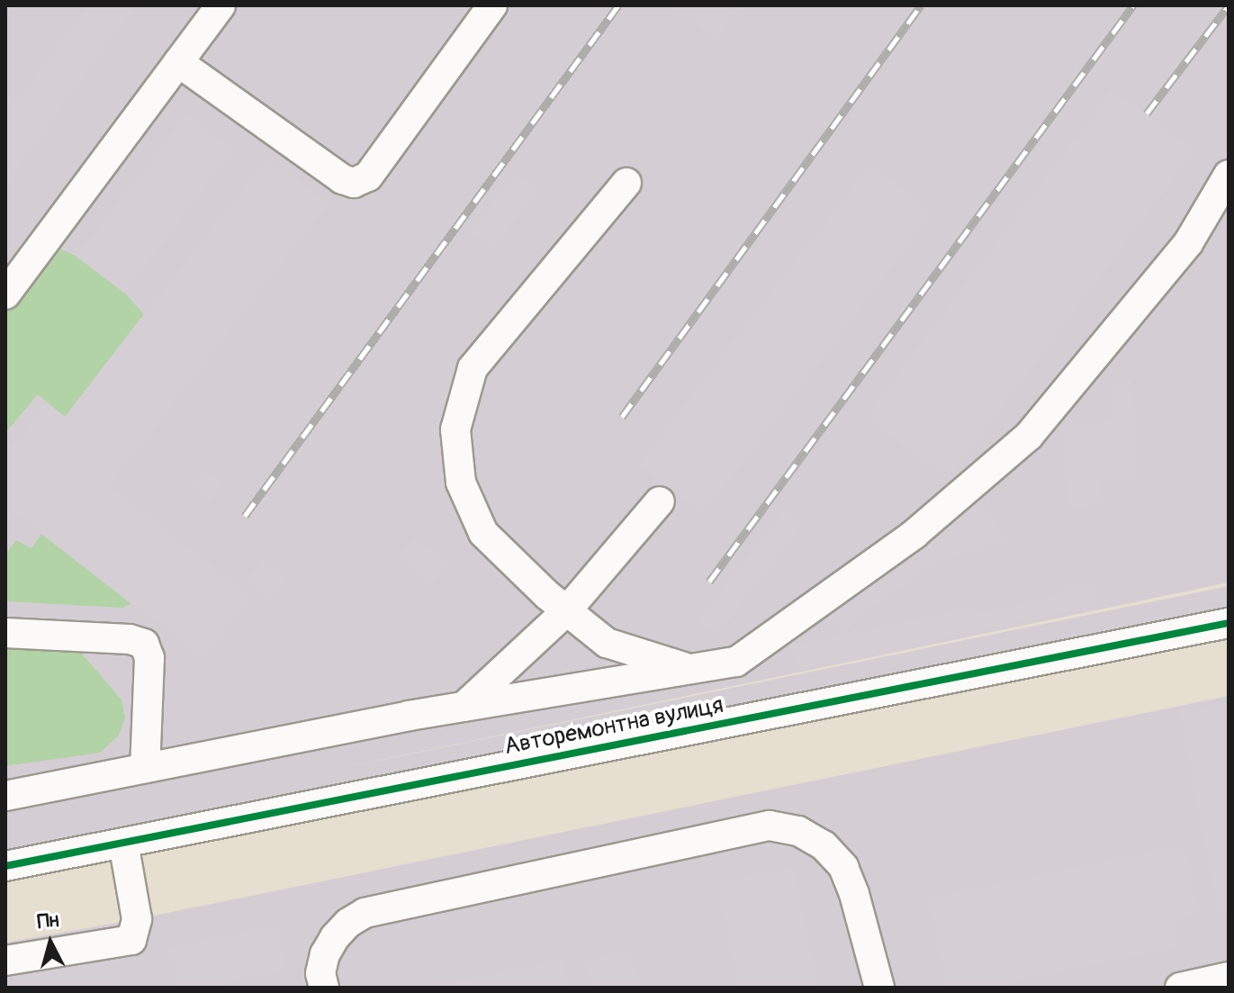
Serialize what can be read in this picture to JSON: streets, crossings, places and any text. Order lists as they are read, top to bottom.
{
  "streets": {
    "street": ["Авторемонтна вулиця"]
  },
  "north": "top"
}
